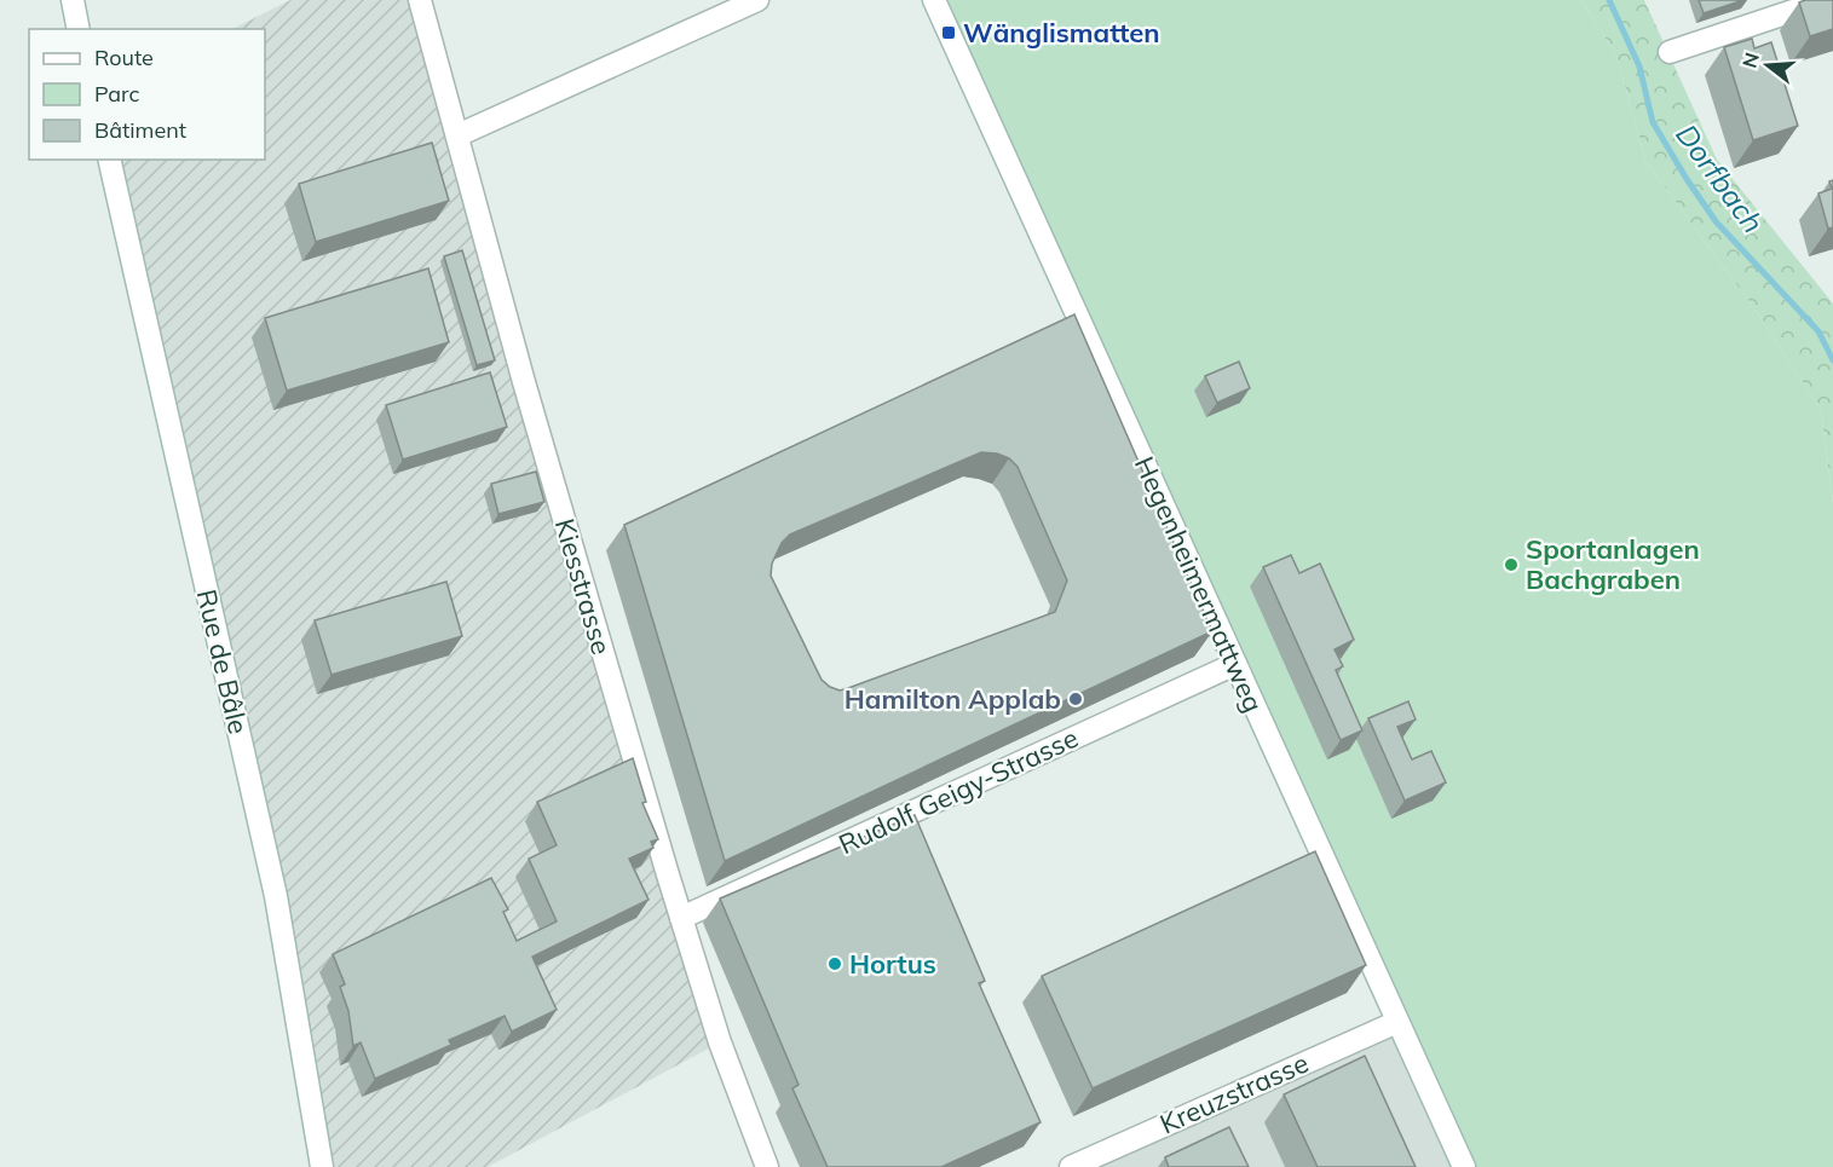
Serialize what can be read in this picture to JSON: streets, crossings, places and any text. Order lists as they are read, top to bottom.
{
  "streets": {
    "street": [
      "Hegenheimermattweg",
      "Kiesstrasse",
      "Rue de Bâle",
      "Rudolf Geigy-Strasse",
      "Kreuzstrasse"
    ]
  },
  "crossings": [
    ["Hegenheimermattweg", "Rudolf Geigy-Strasse"],
    ["Hegenheimermattweg", "Kreuzstrasse"],
    ["Kiesstrasse", "Rudolf Geigy-Strasse"]
  ],
  "water": ["Dorfbach"],
  "places": {
    "transit": ["Wänglismatten"],
    "other": ["Sportanlagen Bachgraben", "Hamilton Applab", "Hortus"]
  },
  "legend": ["Route", "Parc", "Bâtiment"],
  "north": "left"
}
